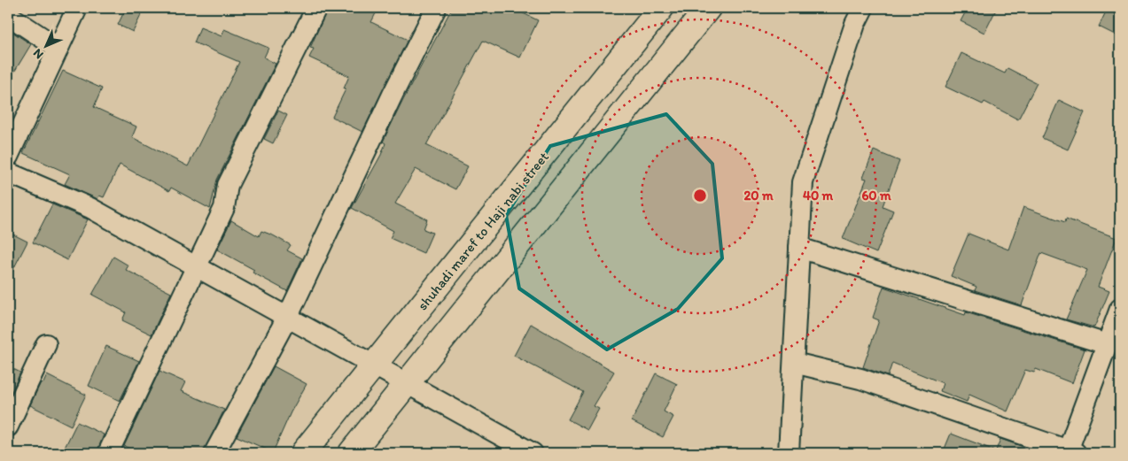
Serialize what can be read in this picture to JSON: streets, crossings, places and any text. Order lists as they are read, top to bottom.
{
  "streets": {
    "main road": ["shuhadi maref to Haji nabi street"]
  },
  "north": "bottom left",
  "rings": ["20 m", "40 m", "60 m"]
}
